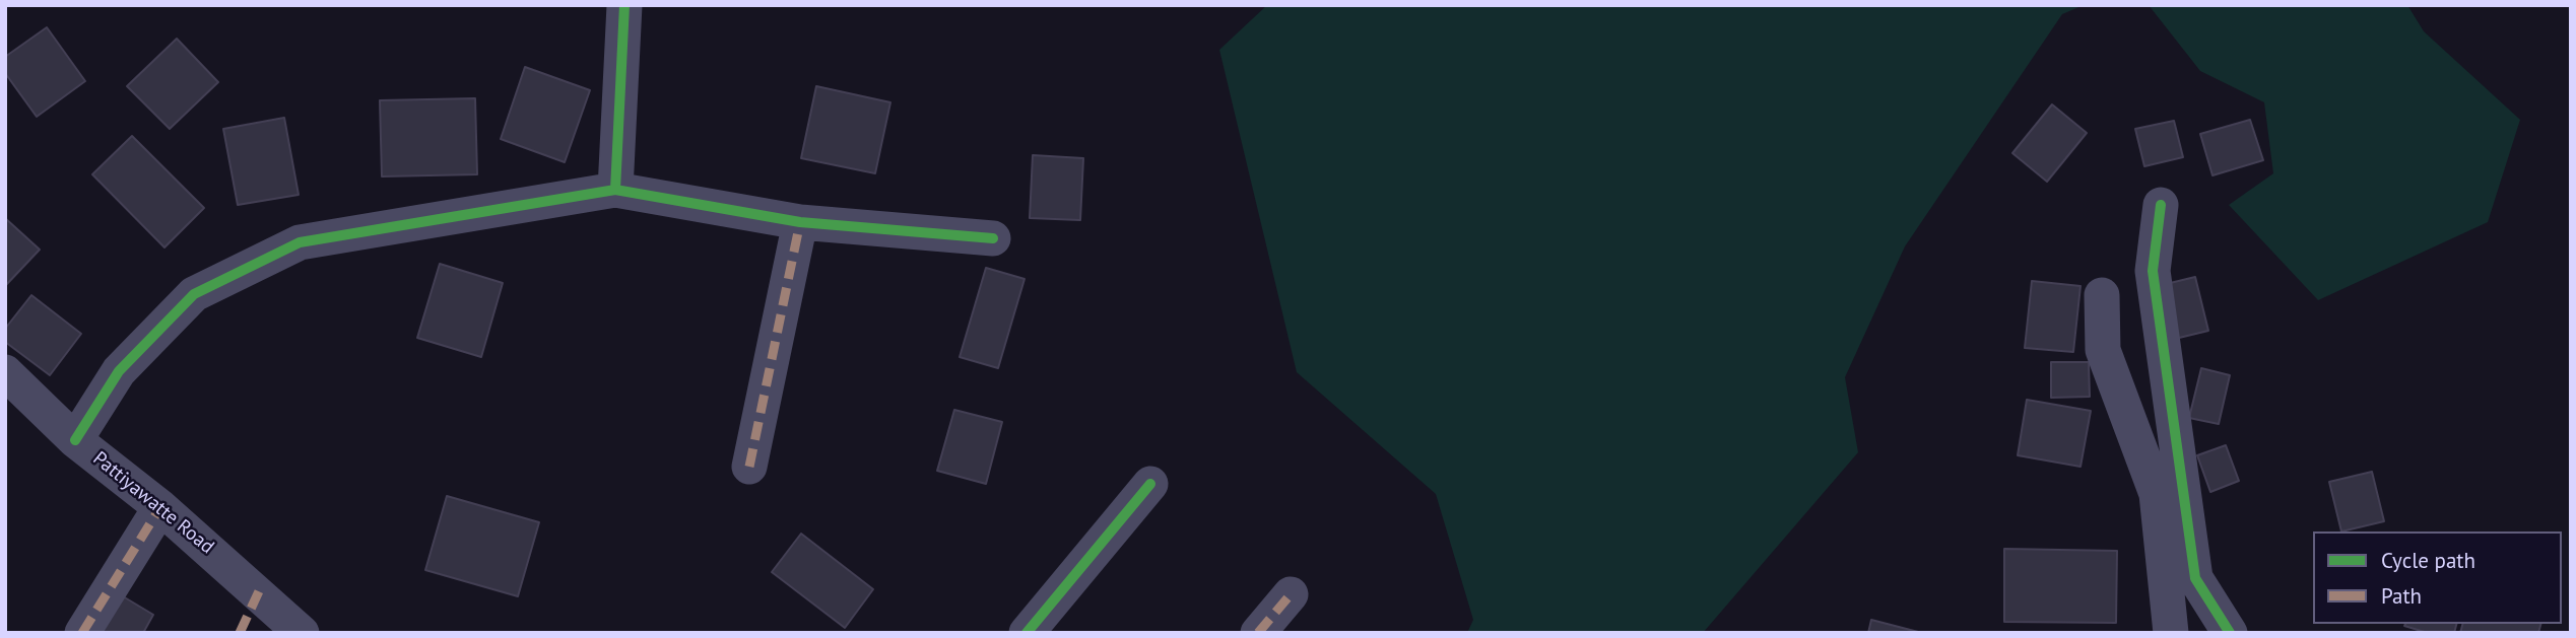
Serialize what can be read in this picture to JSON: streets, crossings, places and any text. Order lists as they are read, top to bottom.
{
  "streets": {
    "street": ["Pattiyawatte Road"]
  },
  "legend": ["Cycle path", "Path"]
}
